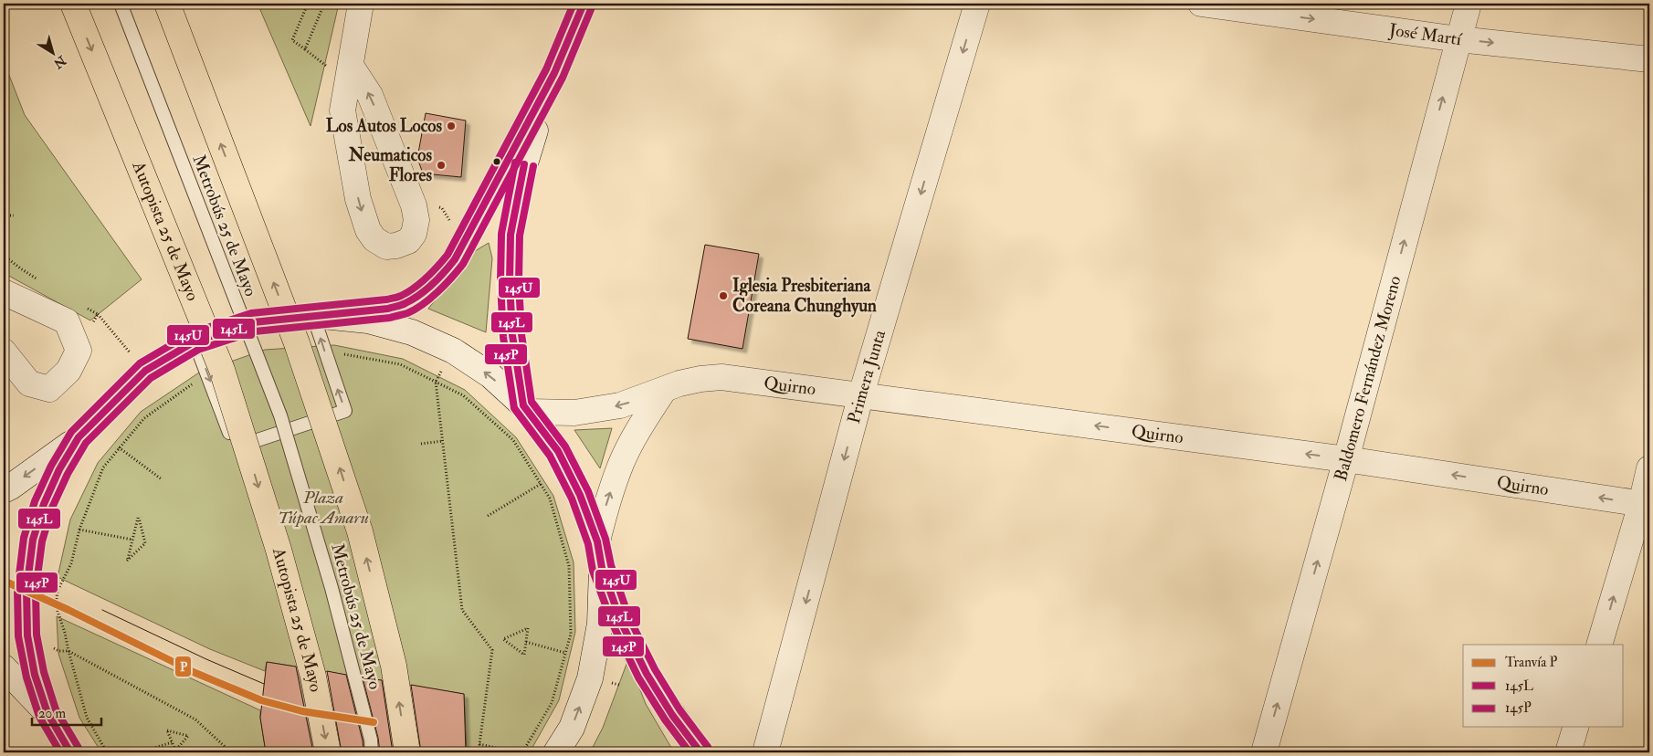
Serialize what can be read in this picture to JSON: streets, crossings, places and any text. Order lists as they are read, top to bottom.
{
  "streets": {
    "highway": ["Autopista 25 de Mayo"],
    "street": [
      "José Martí",
      "Primera Junta",
      "Baldomero Fernández Moreno",
      "Quirno"
    ],
    "lane": ["Metrobús 25 de Mayo"]
  },
  "crossings": [
    ["José Martí", "Baldomero Fernández Moreno"],
    ["Primera Junta", "Quirno"],
    ["Baldomero Fernández Moreno", "Quirno"]
  ],
  "one_way": ["José Martí", "Baldomero Fernández Moreno", "Quirno"],
  "parks": ["Plaza Túpac Amaru"],
  "places": ["Los Autos Locos", "Neumaticos Flores", "Iglesia Presbiteriana Coreana Chunghyun"],
  "lines": [
    "transit line 145L",
    "transit line 145U",
    "transit line 145P",
    "tram line P"
  ],
  "legend": ["Tranvía P", "145L", "145P"],
  "scale_bar": "20 m",
  "north": "bottom right"
}
